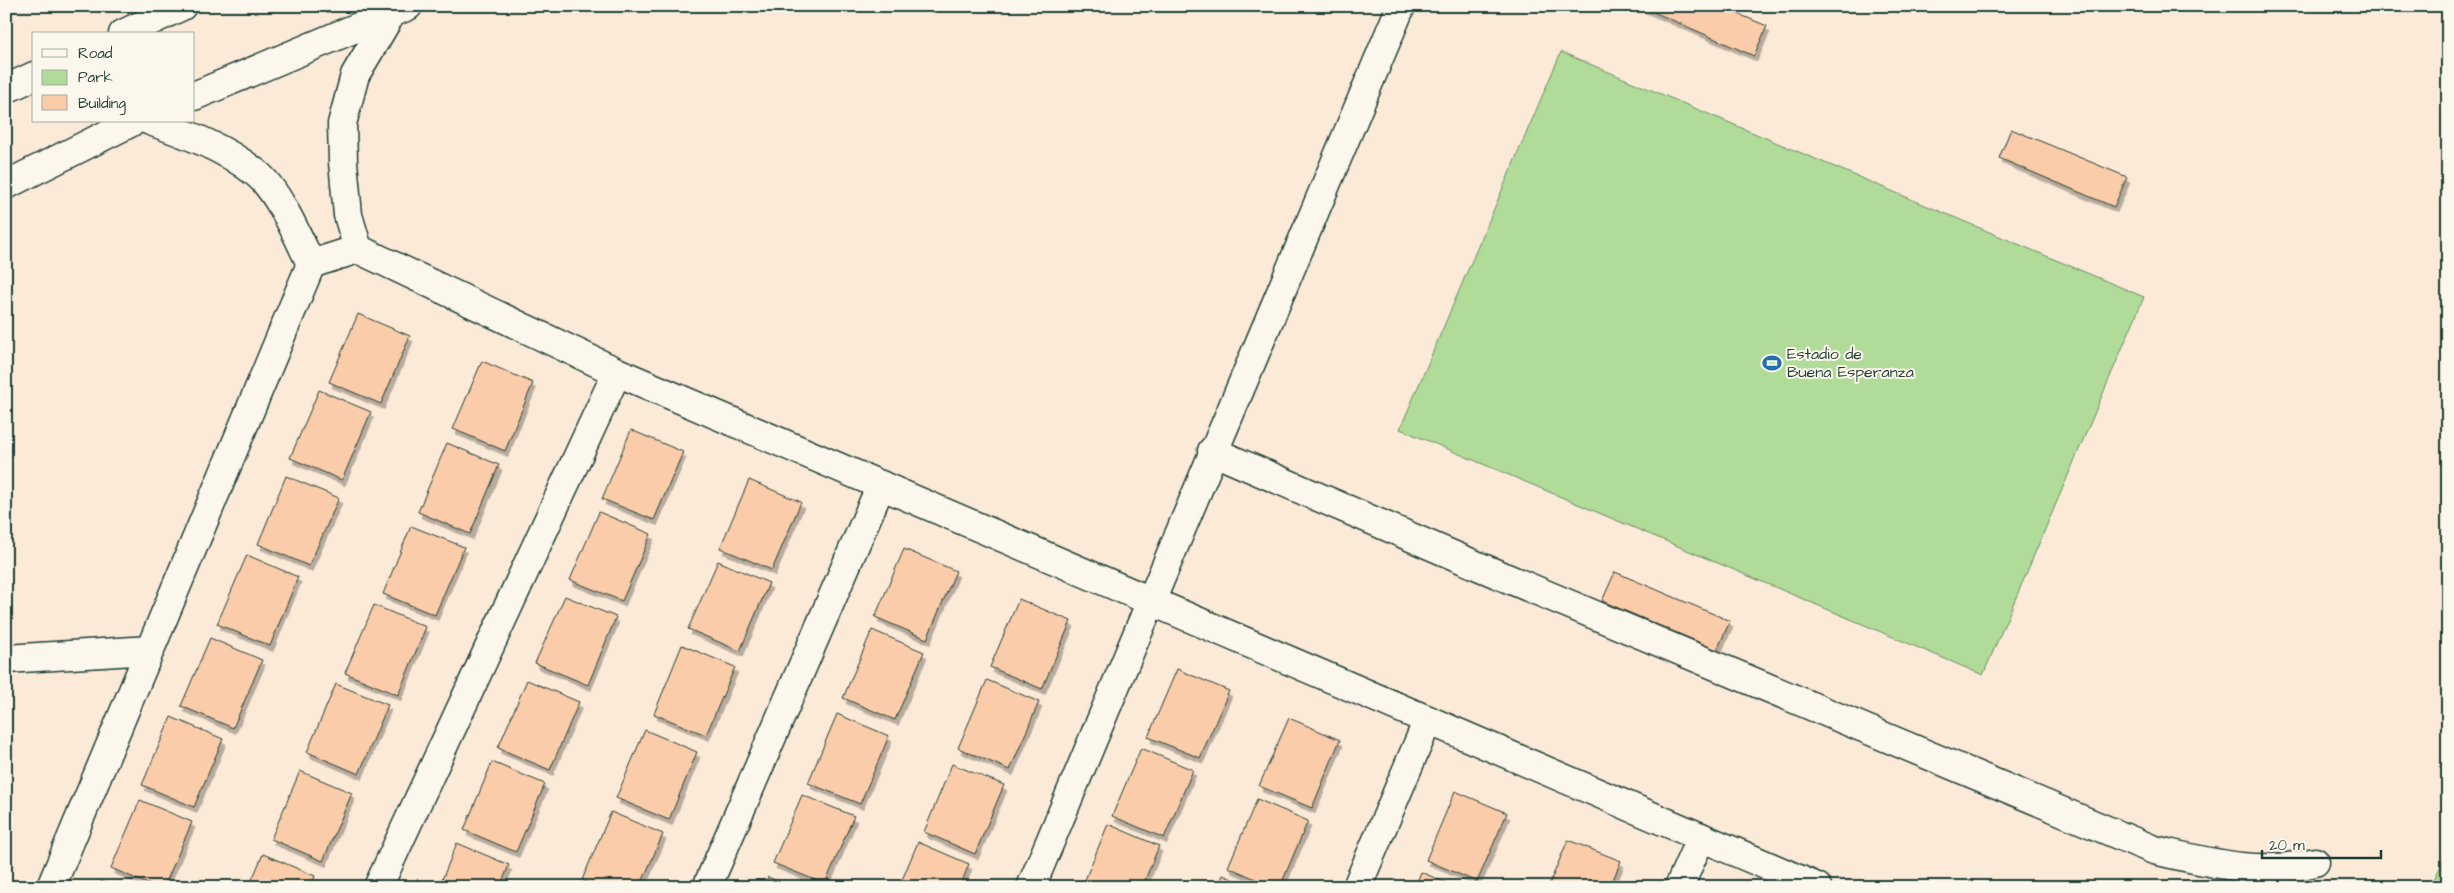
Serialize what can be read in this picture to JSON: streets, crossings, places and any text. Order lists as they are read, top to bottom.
{
  "places": {
    "sports": ["Estadio de Buena Esperanza"]
  },
  "legend": ["Road", "Park", "Building"],
  "scale_bar": "20 m"
}
